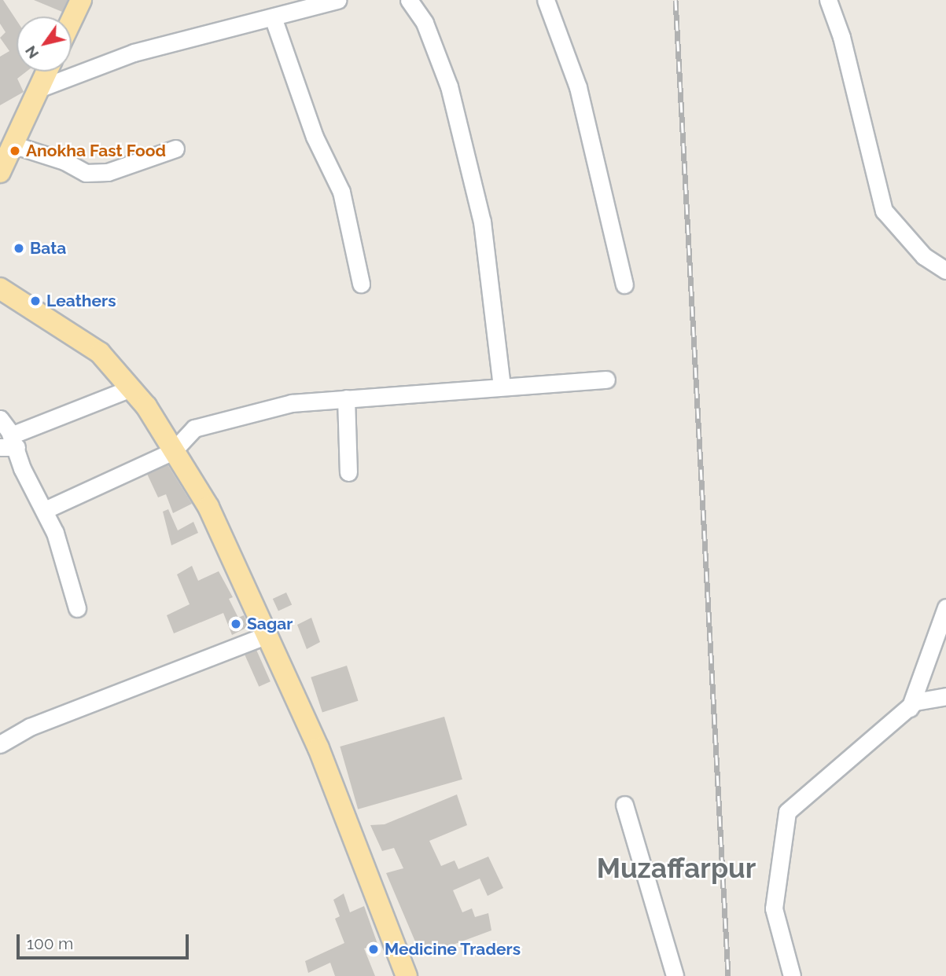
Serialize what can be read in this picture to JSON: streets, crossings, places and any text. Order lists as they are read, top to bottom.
{
  "districts": ["Muzaffarpur"],
  "places": [
    "Anokha Fast Food",
    "Bata",
    "Leathers",
    "Sagar",
    "Medicine Traders"
  ],
  "scale_bar": "100 m",
  "north": "bottom left"
}
